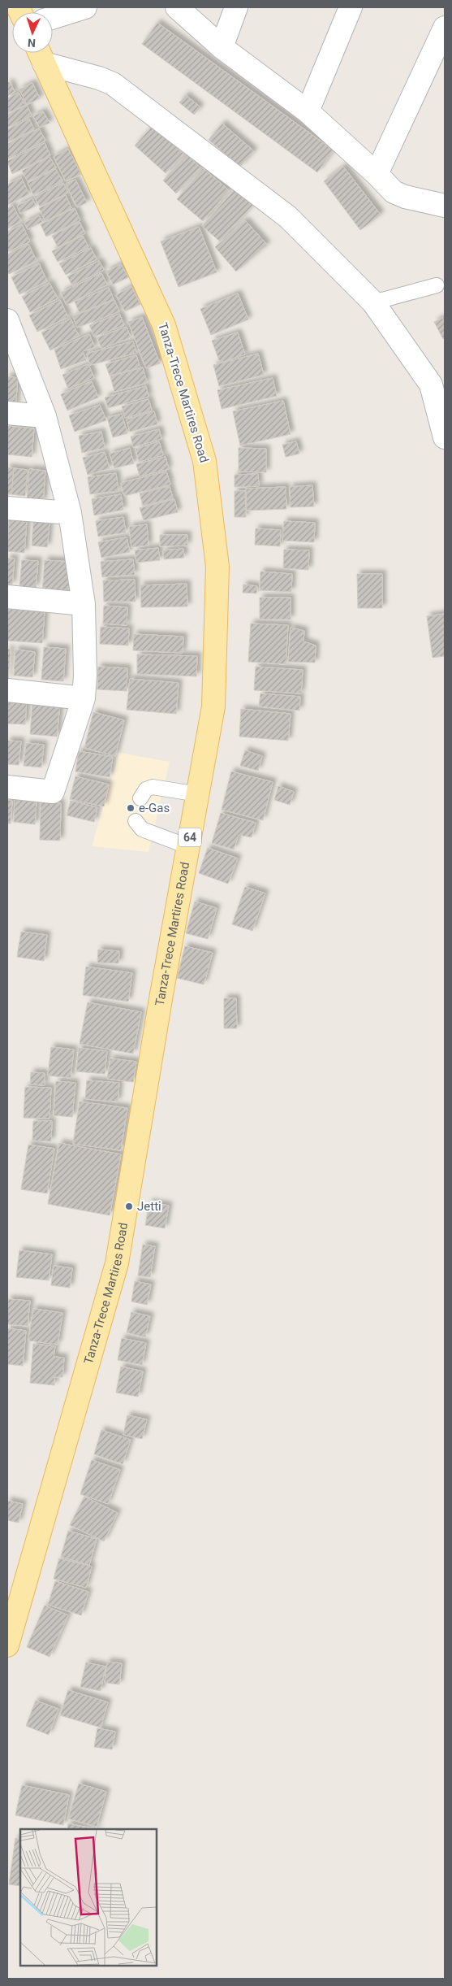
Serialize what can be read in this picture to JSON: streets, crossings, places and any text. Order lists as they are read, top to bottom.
{
  "streets": {
    "main road": ["Tanza-Trece Martires Road", "64"]
  },
  "places": ["e-Gas", "Jetti"],
  "north": "bottom"
}
